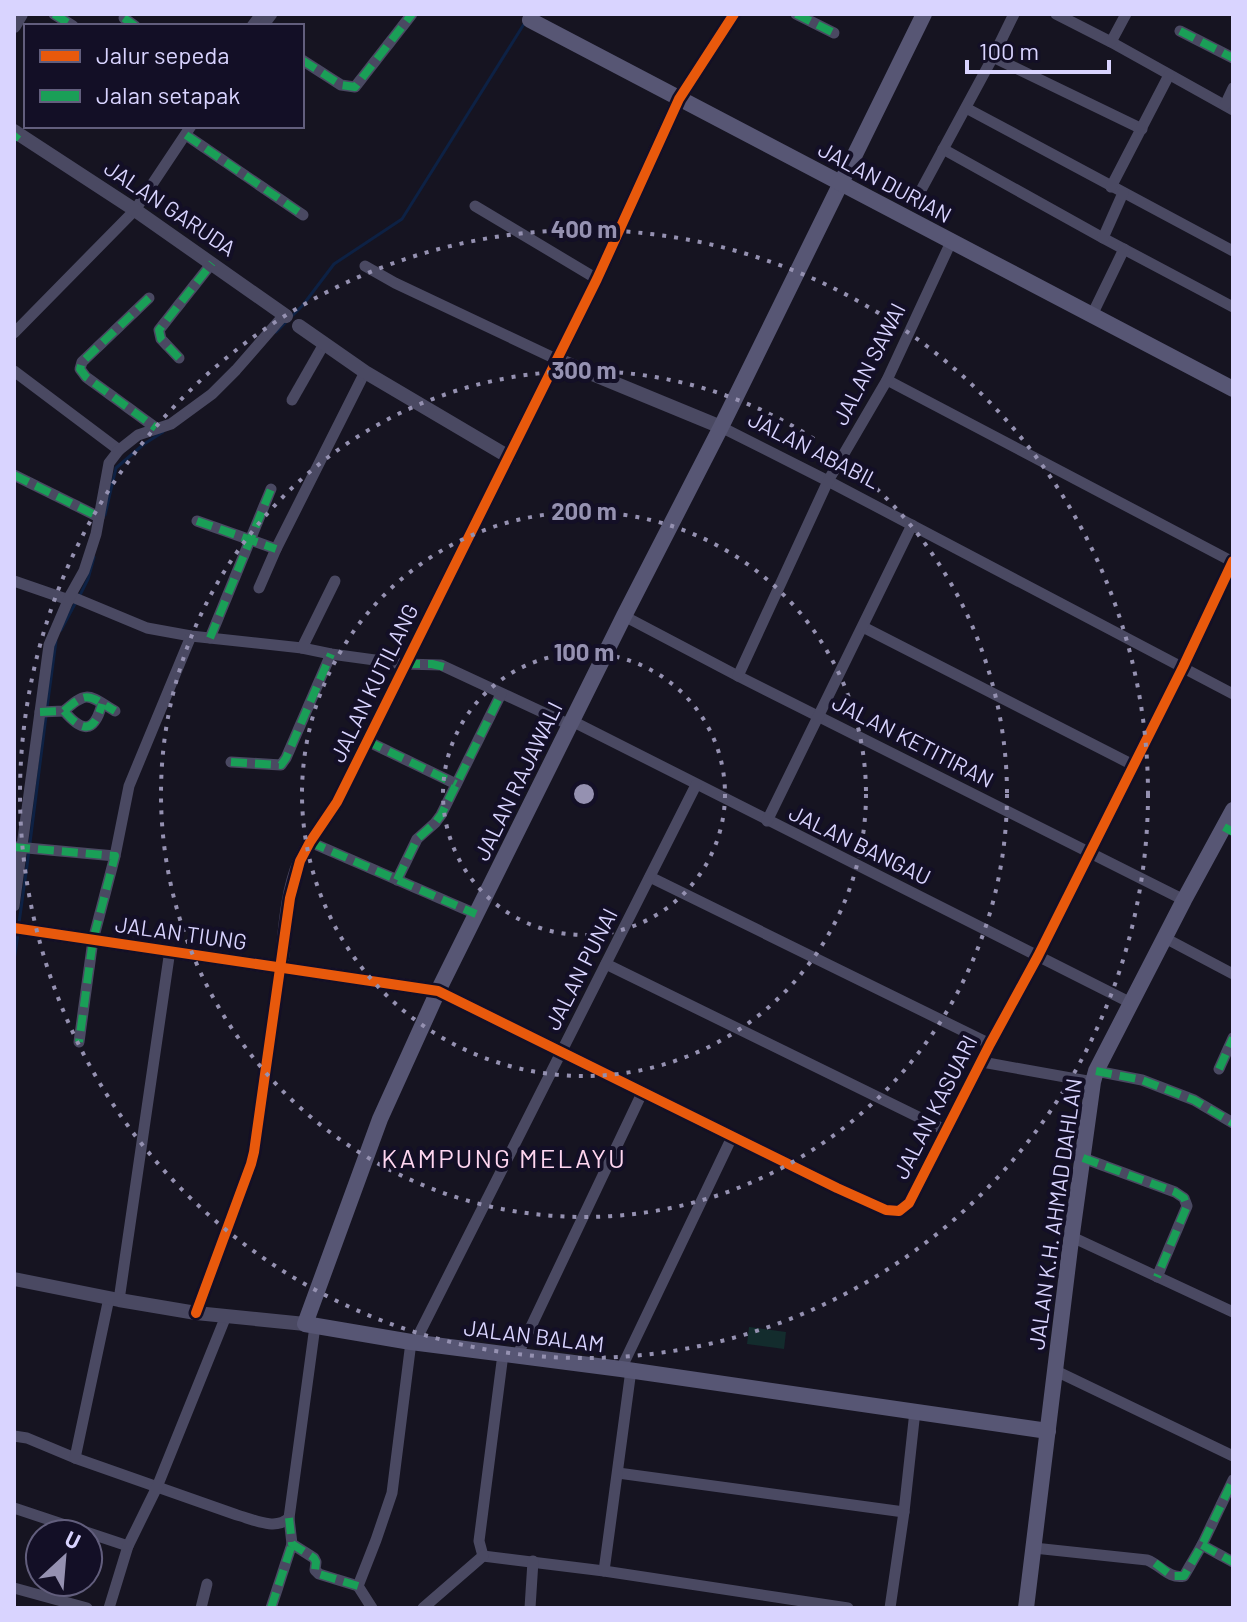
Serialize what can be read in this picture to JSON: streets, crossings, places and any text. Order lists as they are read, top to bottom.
{
  "streets": {
    "main road": [
      "JALAN DURIAN",
      "JALAN RAJAWALI",
      "JALAN K.H. AHMAD DAHLAN",
      "JALAN BALAM"
    ],
    "street": [
      "JALAN GARUDA",
      "JALAN SAWAI",
      "JALAN ABABIL",
      "JALAN KUTILANG",
      "JALAN KETITIRAN",
      "JALAN BANGAU",
      "JALAN TIUNG",
      "JALAN PUNAI",
      "JALAN KASUARI"
    ]
  },
  "crossings": [
    ["JALAN DURIAN", "JALAN SAWAI"],
    ["JALAN DURIAN", "JALAN KUTILANG"],
    ["JALAN DURIAN", "JALAN RAJAWALI"],
    ["JALAN SAWAI", "JALAN ABABIL"],
    ["JALAN SAWAI", "JALAN KETITIRAN"],
    ["JALAN ABABIL", "JALAN KUTILANG"],
    ["JALAN ABABIL", "JALAN RAJAWALI"],
    ["JALAN ABABIL", "JALAN KASUARI"],
    ["JALAN KUTILANG", "JALAN BANGAU"],
    ["JALAN KUTILANG", "JALAN TIUNG"],
    ["JALAN KUTILANG", "JALAN BALAM"],
    ["JALAN KETITIRAN", "JALAN RAJAWALI"],
    ["JALAN KETITIRAN", "JALAN KASUARI"],
    ["JALAN KETITIRAN", "JALAN K.H. AHMAD DAHLAN"],
    ["JALAN RAJAWALI", "JALAN BANGAU"],
    ["JALAN RAJAWALI", "JALAN TIUNG"],
    ["JALAN RAJAWALI", "JALAN KASUARI"],
    ["JALAN RAJAWALI", "JALAN BALAM"],
    ["JALAN BANGAU", "JALAN PUNAI"],
    ["JALAN BANGAU", "JALAN KASUARI"],
    ["JALAN BANGAU", "JALAN K.H. AHMAD DAHLAN"],
    ["JALAN TIUNG", "JALAN KASUARI"],
    ["JALAN PUNAI", "JALAN KASUARI"],
    ["JALAN PUNAI", "JALAN BALAM"],
    ["JALAN K.H. AHMAD DAHLAN", "JALAN BALAM"]
  ],
  "districts": ["KAMPUNG MELAYU"],
  "legend": ["Jalur sepeda", "Jalan setapak"],
  "scale_bar": "100 m",
  "north": "top right",
  "rings": [
    "400 m",
    "300 m",
    "200 m",
    "100 m"
  ]
}
